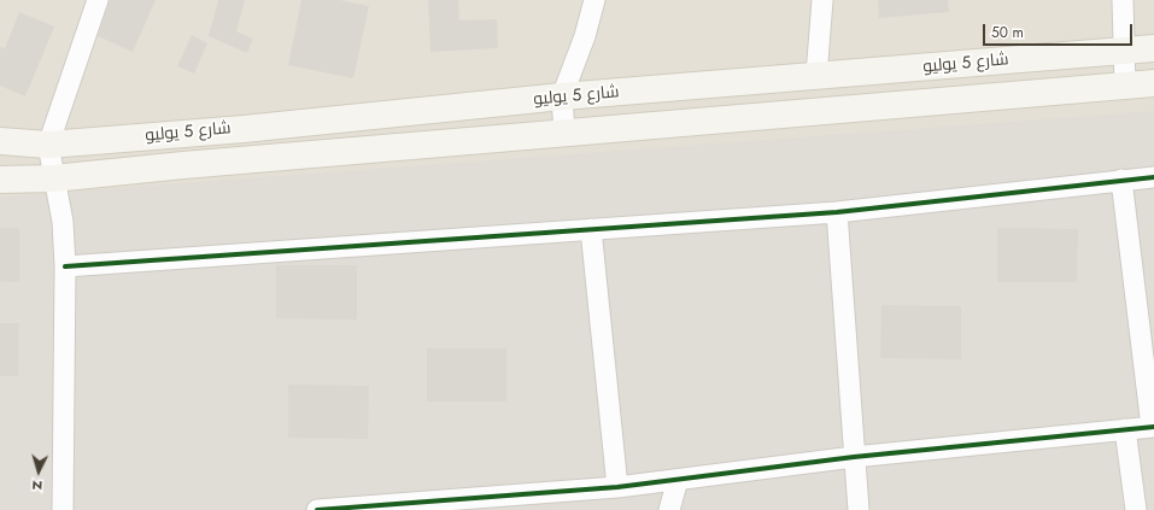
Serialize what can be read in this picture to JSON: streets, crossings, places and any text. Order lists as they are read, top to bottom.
{
  "streets": {
    "main road": ["شارع 5 يوليو"]
  },
  "scale_bar": "50 m",
  "north": "bottom"
}
